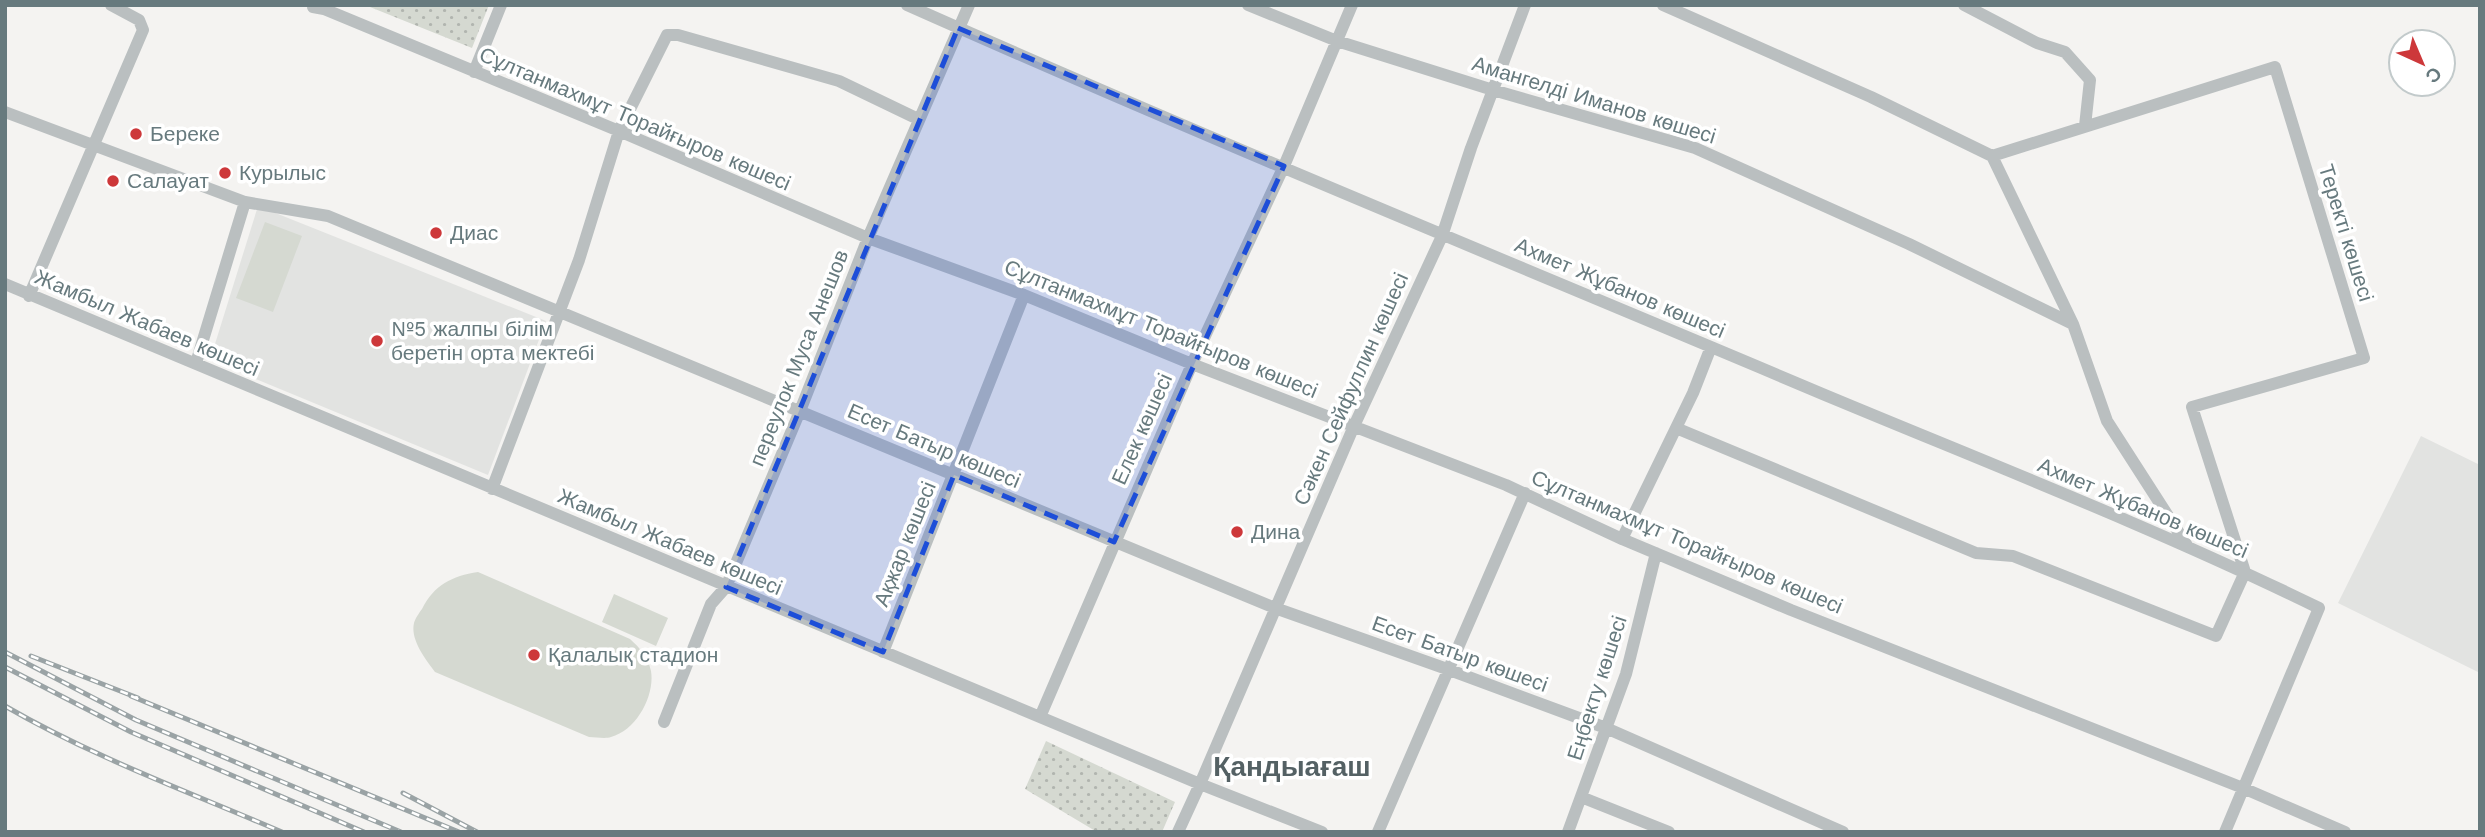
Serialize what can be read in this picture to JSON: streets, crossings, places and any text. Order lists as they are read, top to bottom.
{
  "streets": {
    "street": [
      "Амангелді Иманов көшесі",
      "Сұлтанмахмұт Торайғыров көшесі",
      "Теректі көшесі",
      "Ахмет Жұбанов көшесі",
      "Жамбыл Жабаев көшесі",
      "переулок Муса Анешов",
      "Сәкен Сейфуллин көшесі",
      "Елек көшесі",
      "Есет Батыр көшесі",
      "Ақжар көшесі",
      "Еңбекту көшесі"
    ]
  },
  "crossings": [
    ["Амангелді Иманов көшесі", "Сәкен Сейфуллин көшесі"],
    ["Амангелді Иманов көшесі", "Елек көшесі"],
    ["Сұлтанмахмұт Торайғыров көшесі", "Ахмет Жұбанов көшесі"],
    ["Сұлтанмахмұт Торайғыров көшесі", "переулок Муса Анешов"],
    ["Сұлтанмахмұт Торайғыров көшесі", "Сәкен Сейфуллин көшесі"],
    ["Сұлтанмахмұт Торайғыров көшесі", "Елек көшесі"],
    ["Сұлтанмахмұт Торайғыров көшесі", "Ақжар көшесі"],
    ["Сұлтанмахмұт Торайғыров көшесі", "Еңбекту көшесі"],
    ["Теректі көшесі", "Ахмет Жұбанов көшесі"],
    ["Ахмет Жұбанов көшесі", "переулок Муса Анешов"],
    ["Ахмет Жұбанов көшесі", "Сәкен Сейфуллин көшесі"],
    ["Ахмет Жұбанов көшесі", "Елек көшесі"],
    ["Жамбыл Жабаев көшесі", "переулок Муса Анешов"],
    ["Жамбыл Жабаев көшесі", "Сәкен Сейфуллин көшесі"],
    ["Жамбыл Жабаев көшесі", "Елек көшесі"],
    ["Жамбыл Жабаев көшесі", "Ақжар көшесі"],
    ["переулок Муса Анешов", "Есет Батыр көшесі"],
    ["Сәкен Сейфуллин көшесі", "Есет Батыр көшесі"],
    ["Елек көшесі", "Есет Батыр көшесі"],
    ["Есет Батыр көшесі", "Ақжар көшесі"],
    ["Есет Батыр көшесі", "Еңбекту көшесі"]
  ],
  "districts": ["Қандыағаш"],
  "places": [
    "Береке",
    "Курылыс",
    "Салауат",
    "Диас",
    "№5 жалпы білім беретін орта мектебі",
    "Дина",
    "Қалалық стадион"
  ],
  "north": "bottom right"
}
